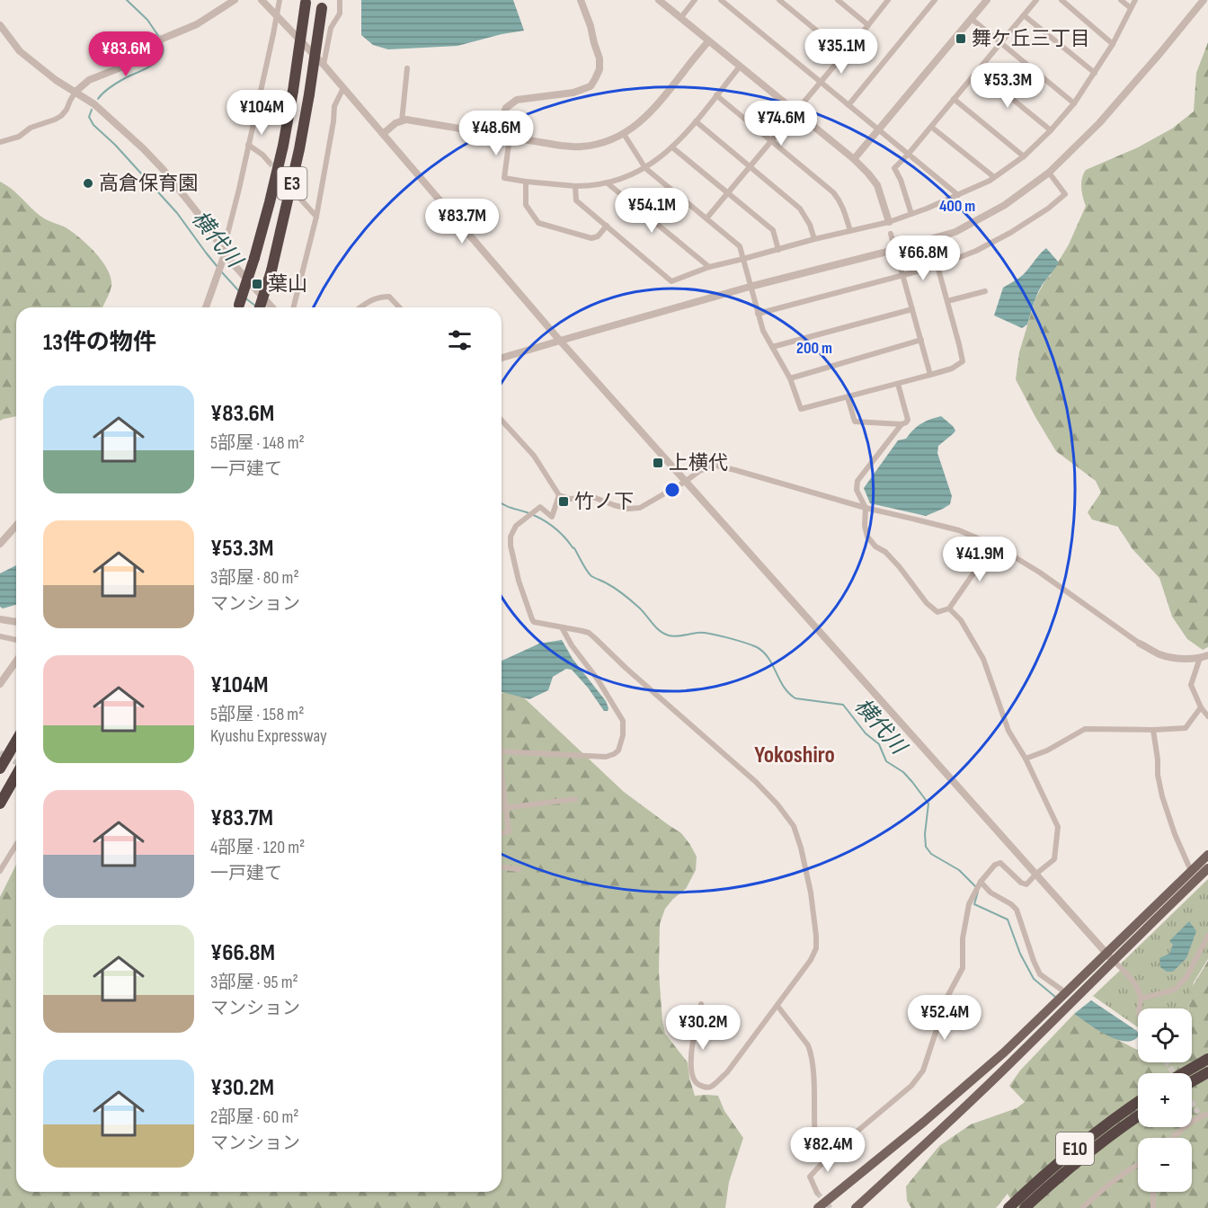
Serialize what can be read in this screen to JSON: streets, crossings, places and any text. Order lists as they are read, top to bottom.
{
  "streets": {
    "highway": ["E3", "E10"]
  },
  "districts": ["Yokoshiro"],
  "water": ["横代川"],
  "places": {
    "transit": [
      "舞ケ丘三丁目",
      "葉山",
      "上横代",
      "竹ノ下"
    ],
    "other": ["高倉保育園"]
  },
  "page": {
    "price": [
      "¥35.1M",
      "¥83.6M",
      "¥53.3M",
      "¥104M",
      "¥74.6M",
      "¥48.6M",
      "¥54.1M",
      "¥83.7M",
      "¥66.8M",
      "¥41.9M",
      "¥52.4M",
      "¥30.2M",
      "¥82.4M"
    ],
    "heading": "13件の物件",
    "list": [
      {
        "name": "¥83.6M",
        "note": "5部屋 · 148 m² · 一戸建て"
      },
      {
        "name": "¥53.3M",
        "note": "3部屋 · 80 m² · マンション"
      },
      {
        "name": "¥104M",
        "note": "5部屋 · 158 m² · Kyushu Expressway"
      },
      {
        "name": "¥83.7M",
        "note": "4部屋 · 120 m² · 一戸建て"
      },
      {
        "name": "¥66.8M",
        "note": "3部屋 · 95 m² · マンション"
      },
      {
        "name": "¥30.2M",
        "note": "2部屋 · 60 m² · マンション"
      }
    ],
    "map_buttons": ["+", "−"]
  },
  "rings": ["400 m", "200 m"]
}
